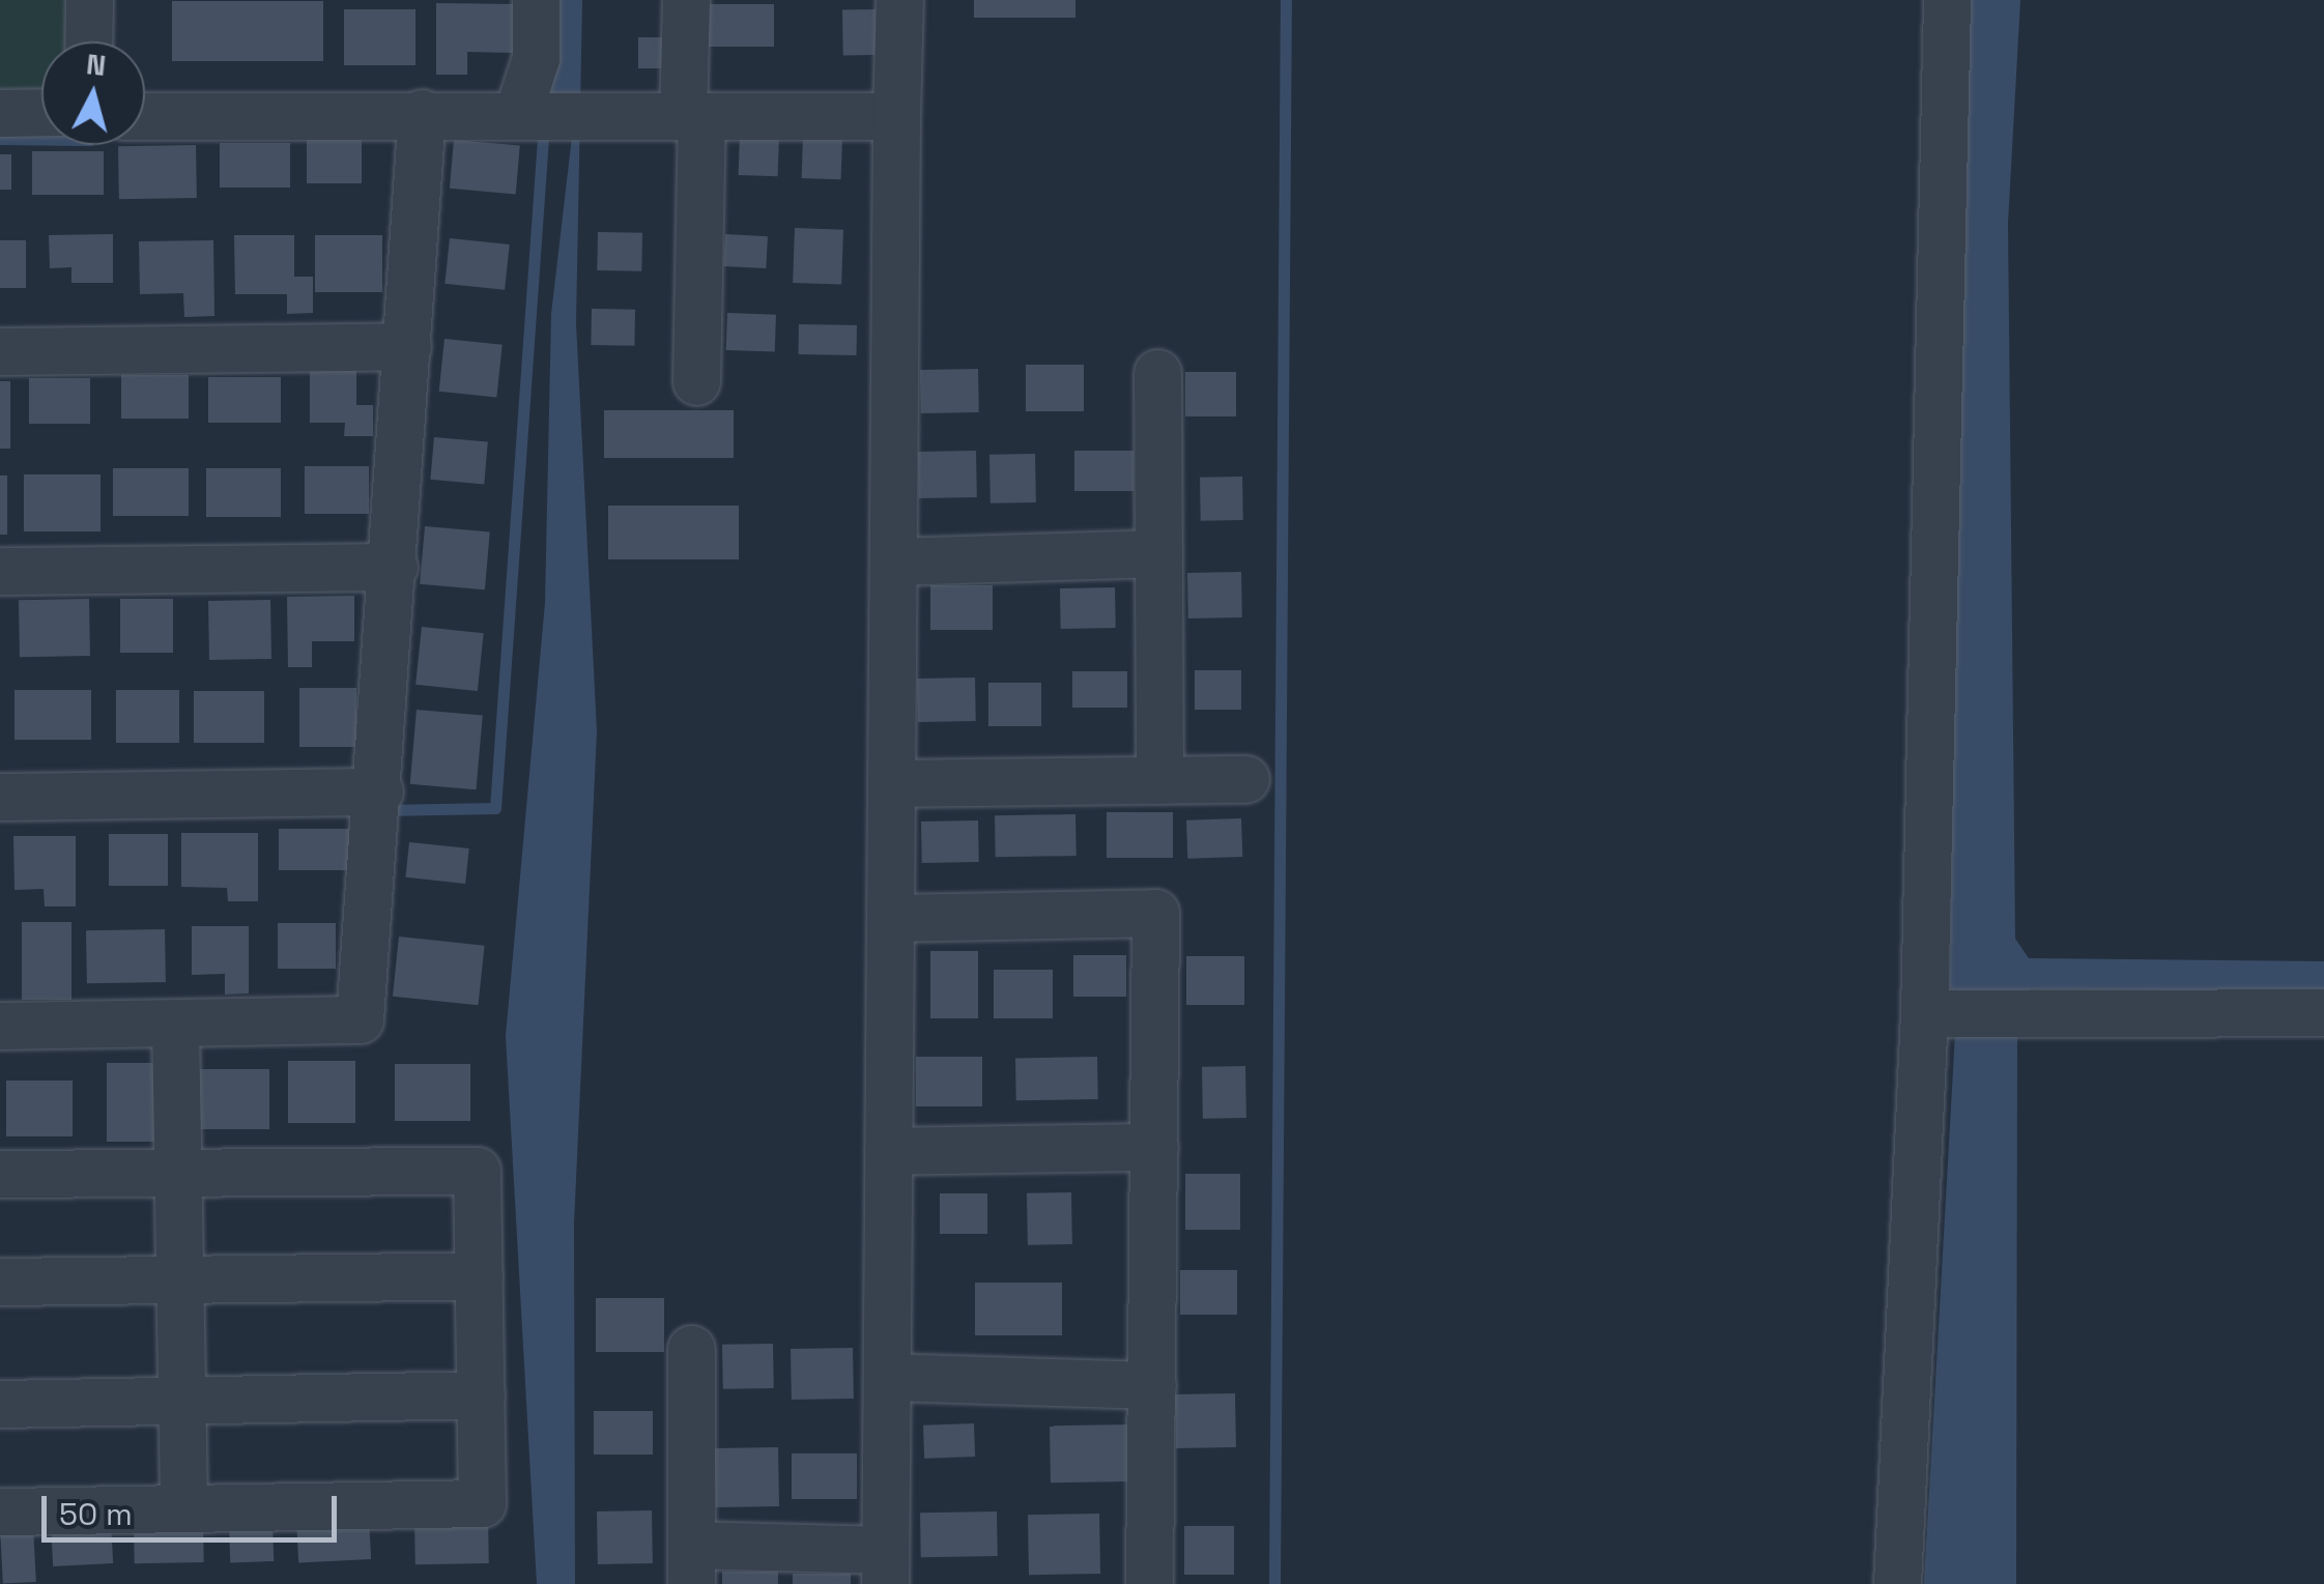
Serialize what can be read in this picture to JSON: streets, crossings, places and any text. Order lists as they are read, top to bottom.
{
  "scale_bar": "50 m",
  "north": "top"
}
